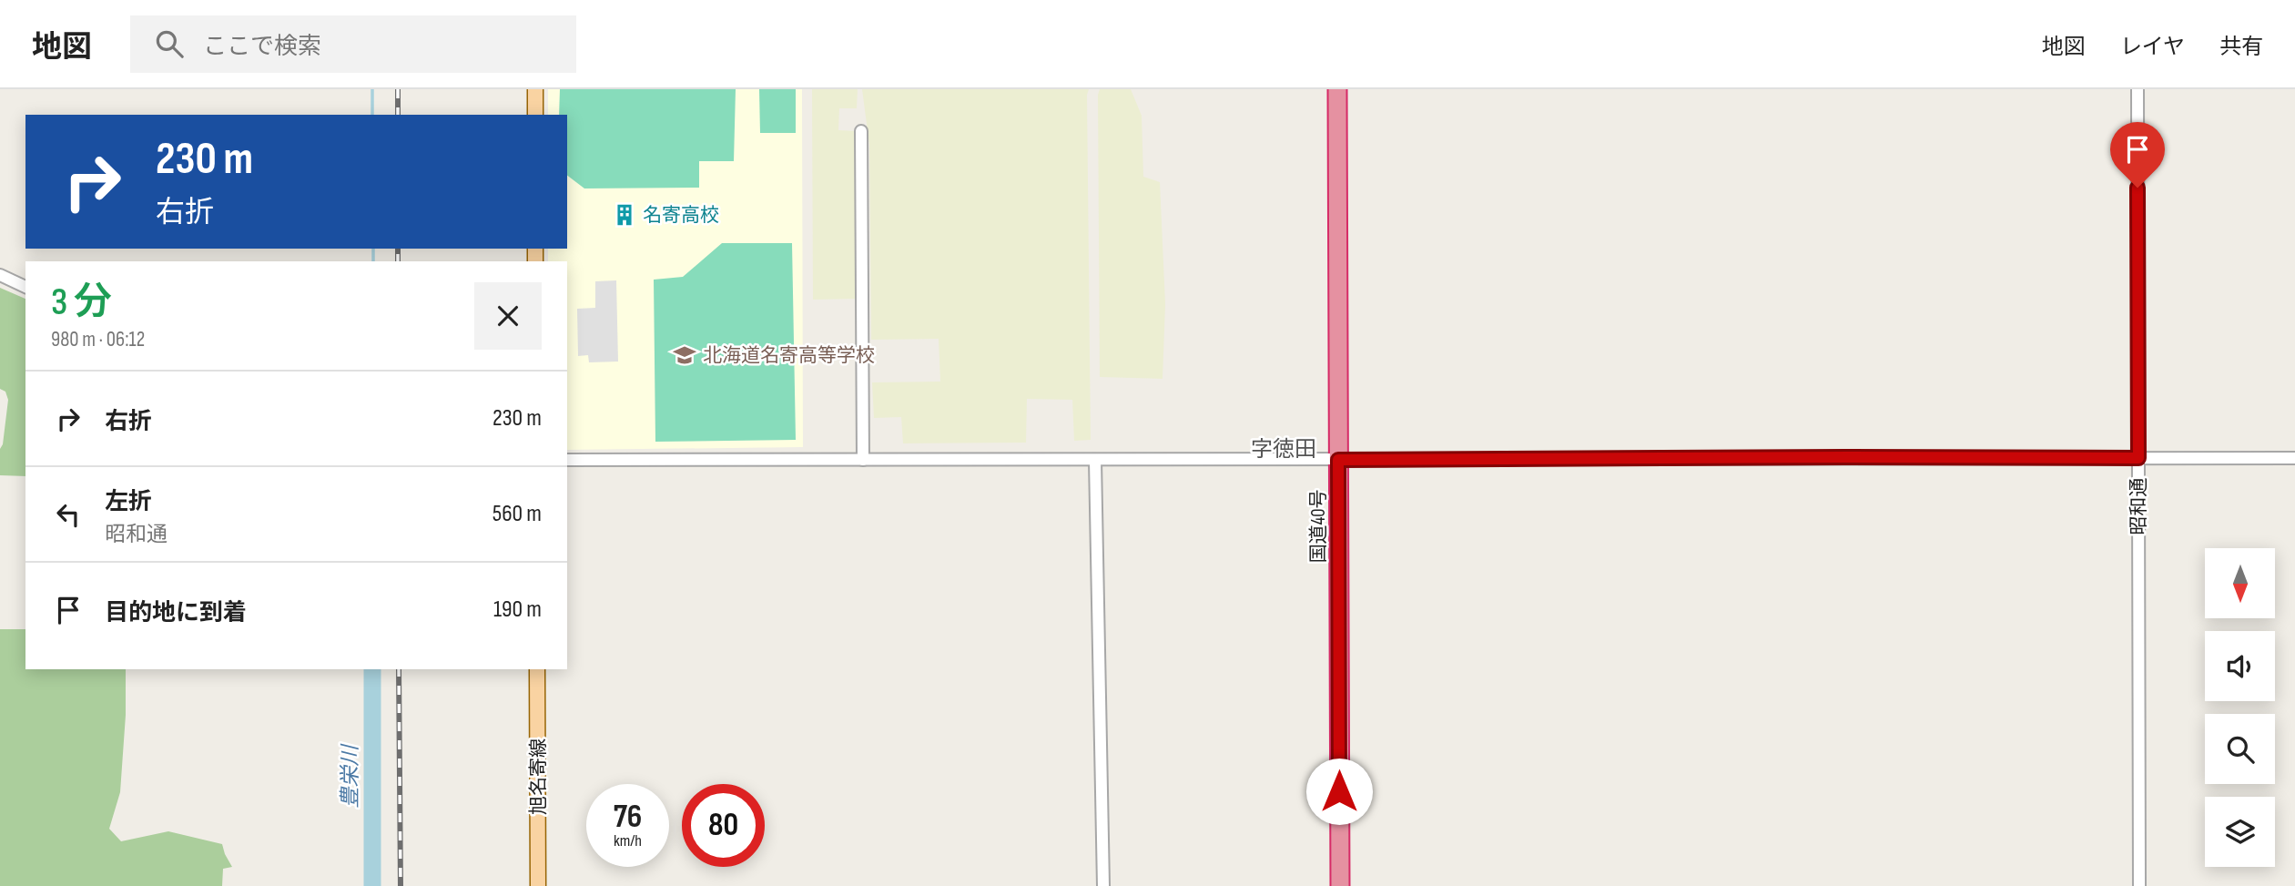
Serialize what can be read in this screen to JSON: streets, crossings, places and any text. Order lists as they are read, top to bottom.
{
  "streets": {
    "highway": ["国道40号"],
    "main road": ["旭名寄線"],
    "street": ["昭和通"]
  },
  "districts": ["字徳田"],
  "water": ["豊栄川"],
  "places": {
    "building": ["名寄高校"],
    "school or university": ["北海道名寄高等学校"]
  },
  "north": "bottom",
  "page": {
    "header": "地図",
    "search": "ここで検索",
    "nav": ["地図", "レイヤ", "共有"],
    "turn": ["230 m", "右折"],
    "heading": ["3 分", "980 m · 06:12"],
    "list": [
      {
        "name": "右折",
        "value": "230 m"
      },
      {
        "name": "左折",
        "note": "昭和通",
        "value": "560 m"
      },
      {
        "name": "目的地に到着",
        "value": "190 m"
      }
    ],
    "speed": "76 km/h",
    "limit": "80"
  }
}
